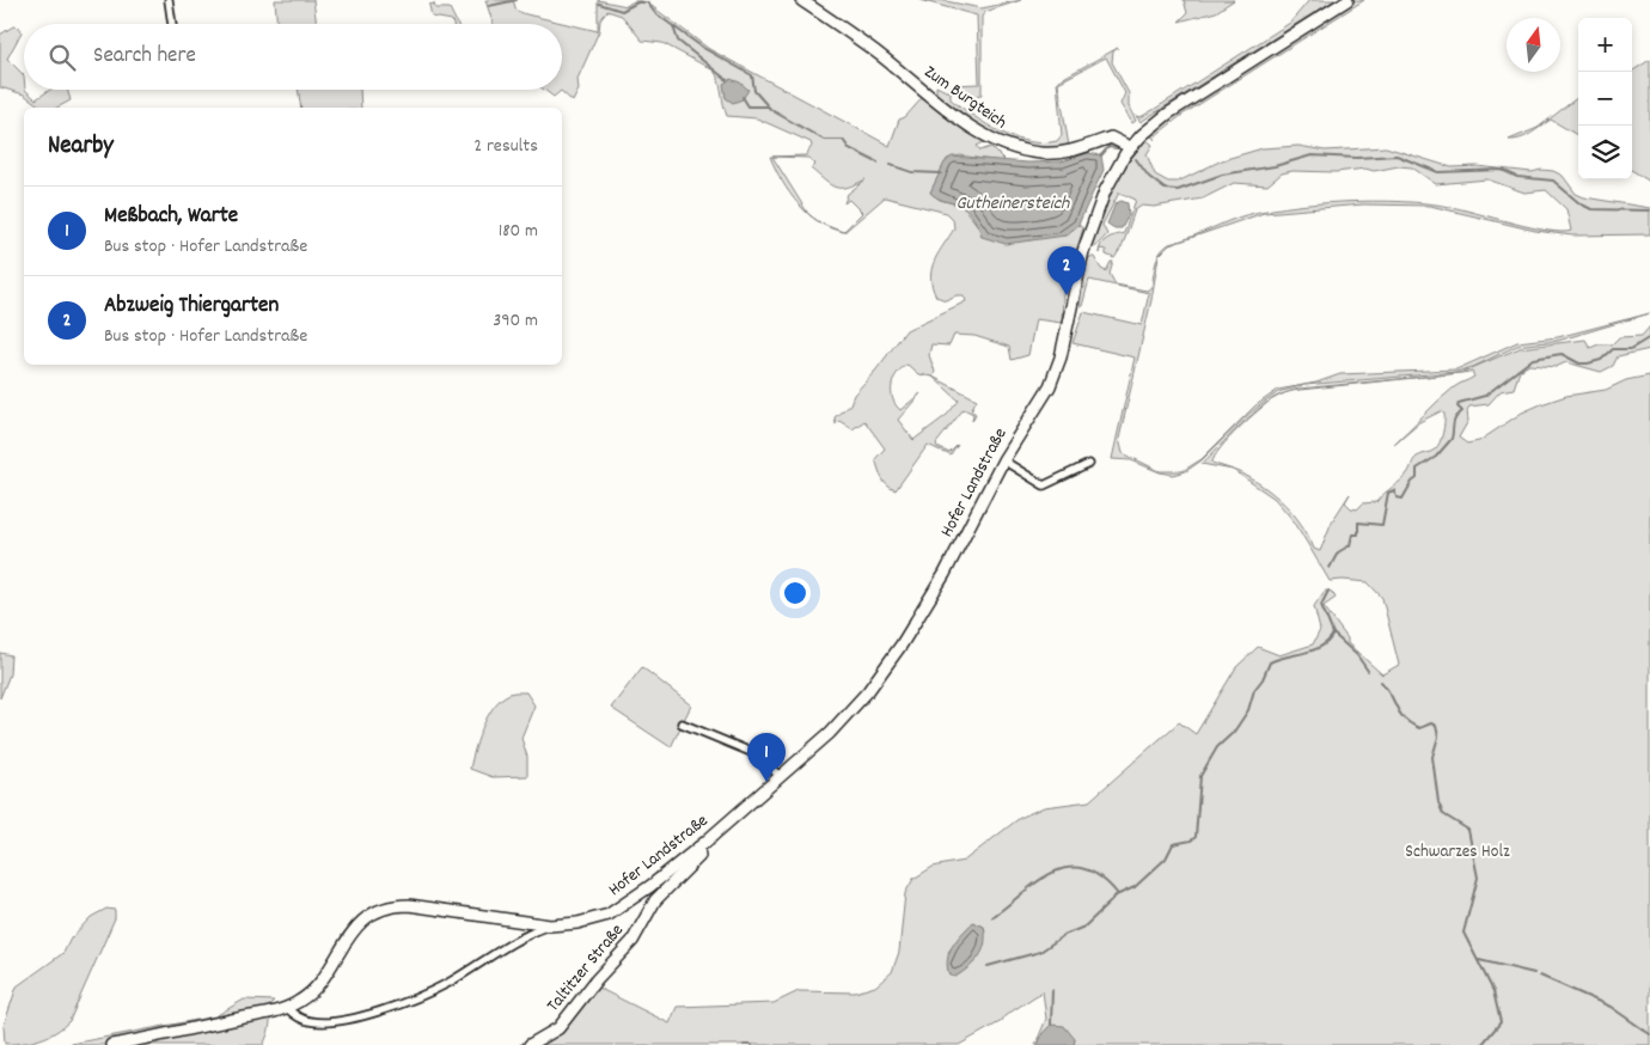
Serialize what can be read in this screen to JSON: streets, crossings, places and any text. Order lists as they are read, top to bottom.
{
  "streets": {
    "main road": ["Zum Burgteich", "Hofer Landstraße", "Taltitzer Straße"]
  },
  "crossings": [
    ["Zum Burgteich", "Hofer Landstraße"],
    ["Hofer Landstraße", "Taltitzer Straße"]
  ],
  "water": ["Gutheinersteich"],
  "parks": ["Schwarzes Holz"],
  "north": "top",
  "page": {
    "map_buttons": ["+", "−"],
    "search": "Search here",
    "heading": ["Nearby", "2 results"],
    "list": [
      {
        "mark": "1",
        "name": "Meßbach, Warte",
        "note": "Bus stop · Hofer Landstraße",
        "value": "180 m"
      },
      {
        "mark": "2",
        "name": "Abzweig Thiergarten",
        "note": "Bus stop · Hofer Landstraße",
        "value": "390 m"
      }
    ],
    "pins": ["2", "1"]
  }
}
